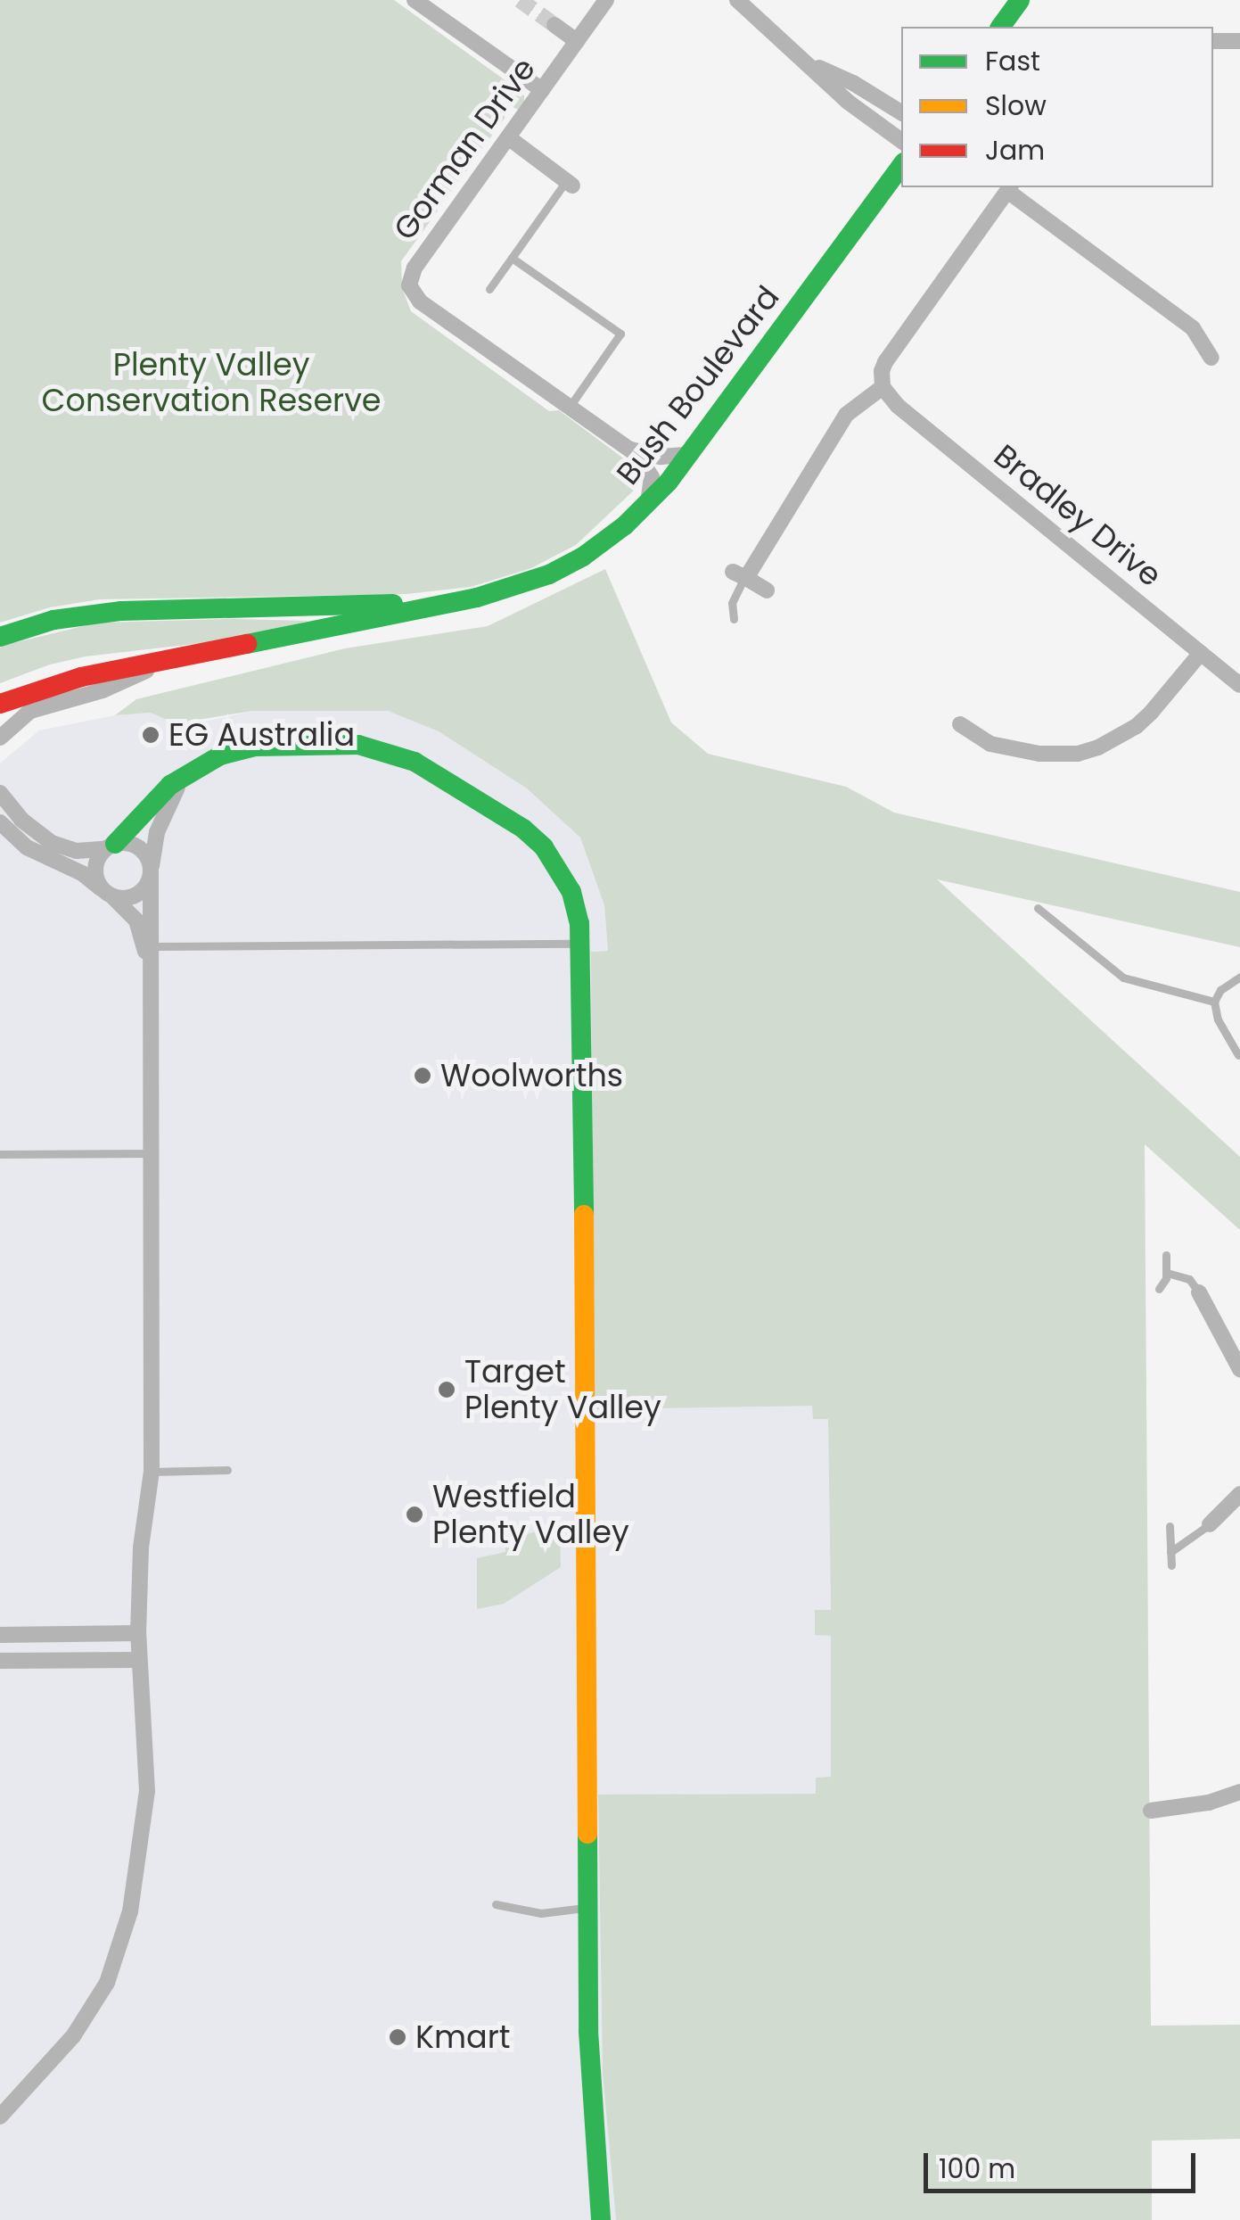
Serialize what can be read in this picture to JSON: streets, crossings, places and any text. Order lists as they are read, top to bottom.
{
  "streets": {
    "street": ["Gorman Drive", "Bush Boulevard", "Bradley Drive"]
  },
  "parks": ["Plenty Valley Conservation Reserve"],
  "places": [
    "EG Australia",
    "Woolworths",
    "Target Plenty Valley",
    "Westfield Plenty Valley",
    "Kmart"
  ],
  "legend": ["Fast", "Slow", "Jam"],
  "scale_bar": "100 m"
}
